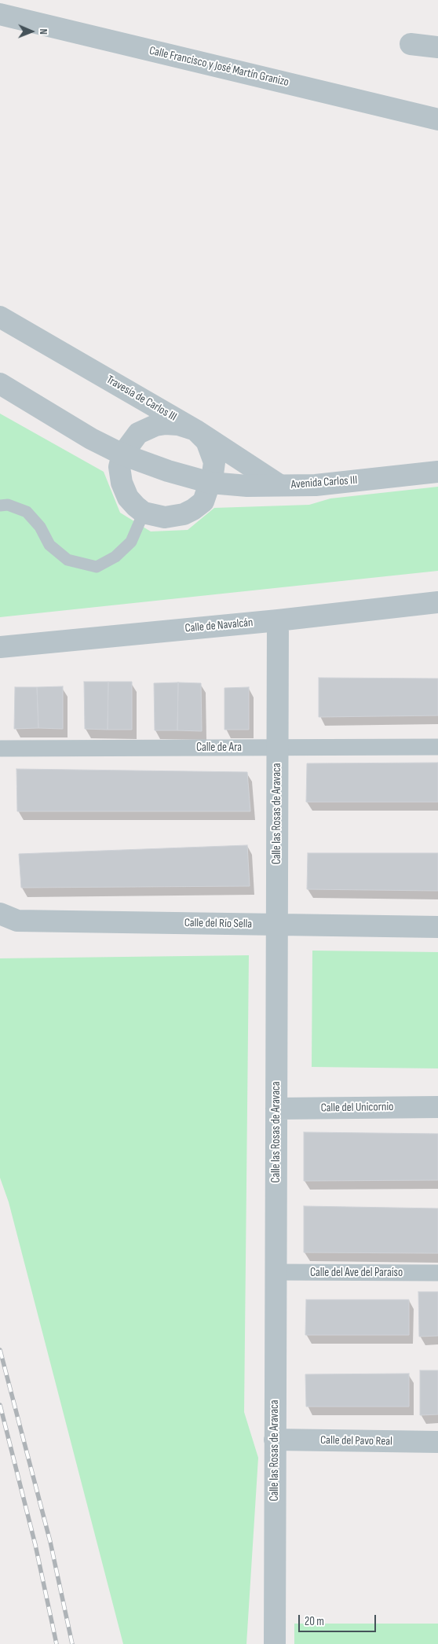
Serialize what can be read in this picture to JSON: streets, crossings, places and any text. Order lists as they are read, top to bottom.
{
  "streets": {
    "street": [
      "Calle Francisco y José Martín Granizo",
      "Travesía de Carlos III",
      "Avenida Carlos III",
      "Calle de Navalcán",
      "Calle de Ara",
      "Calle las Rosas de Aravaca",
      "Calle del Río Sella",
      "Calle del Unicornio",
      "Calle del Ave del Paraíso",
      "Calle del Pavo Real"
    ]
  },
  "crossings": [
    ["Travesía de Carlos III", "Avenida Carlos III"],
    ["Calle de Navalcán", "Calle las Rosas de Aravaca"],
    ["Calle de Ara", "Calle las Rosas de Aravaca"],
    ["Calle las Rosas de Aravaca", "Calle del Río Sella"],
    ["Calle las Rosas de Aravaca", "Calle del Unicornio"],
    ["Calle las Rosas de Aravaca", "Calle del Ave del Paraíso"],
    ["Calle las Rosas de Aravaca", "Calle del Pavo Real"]
  ],
  "scale_bar": "20 m",
  "north": "right"
}
